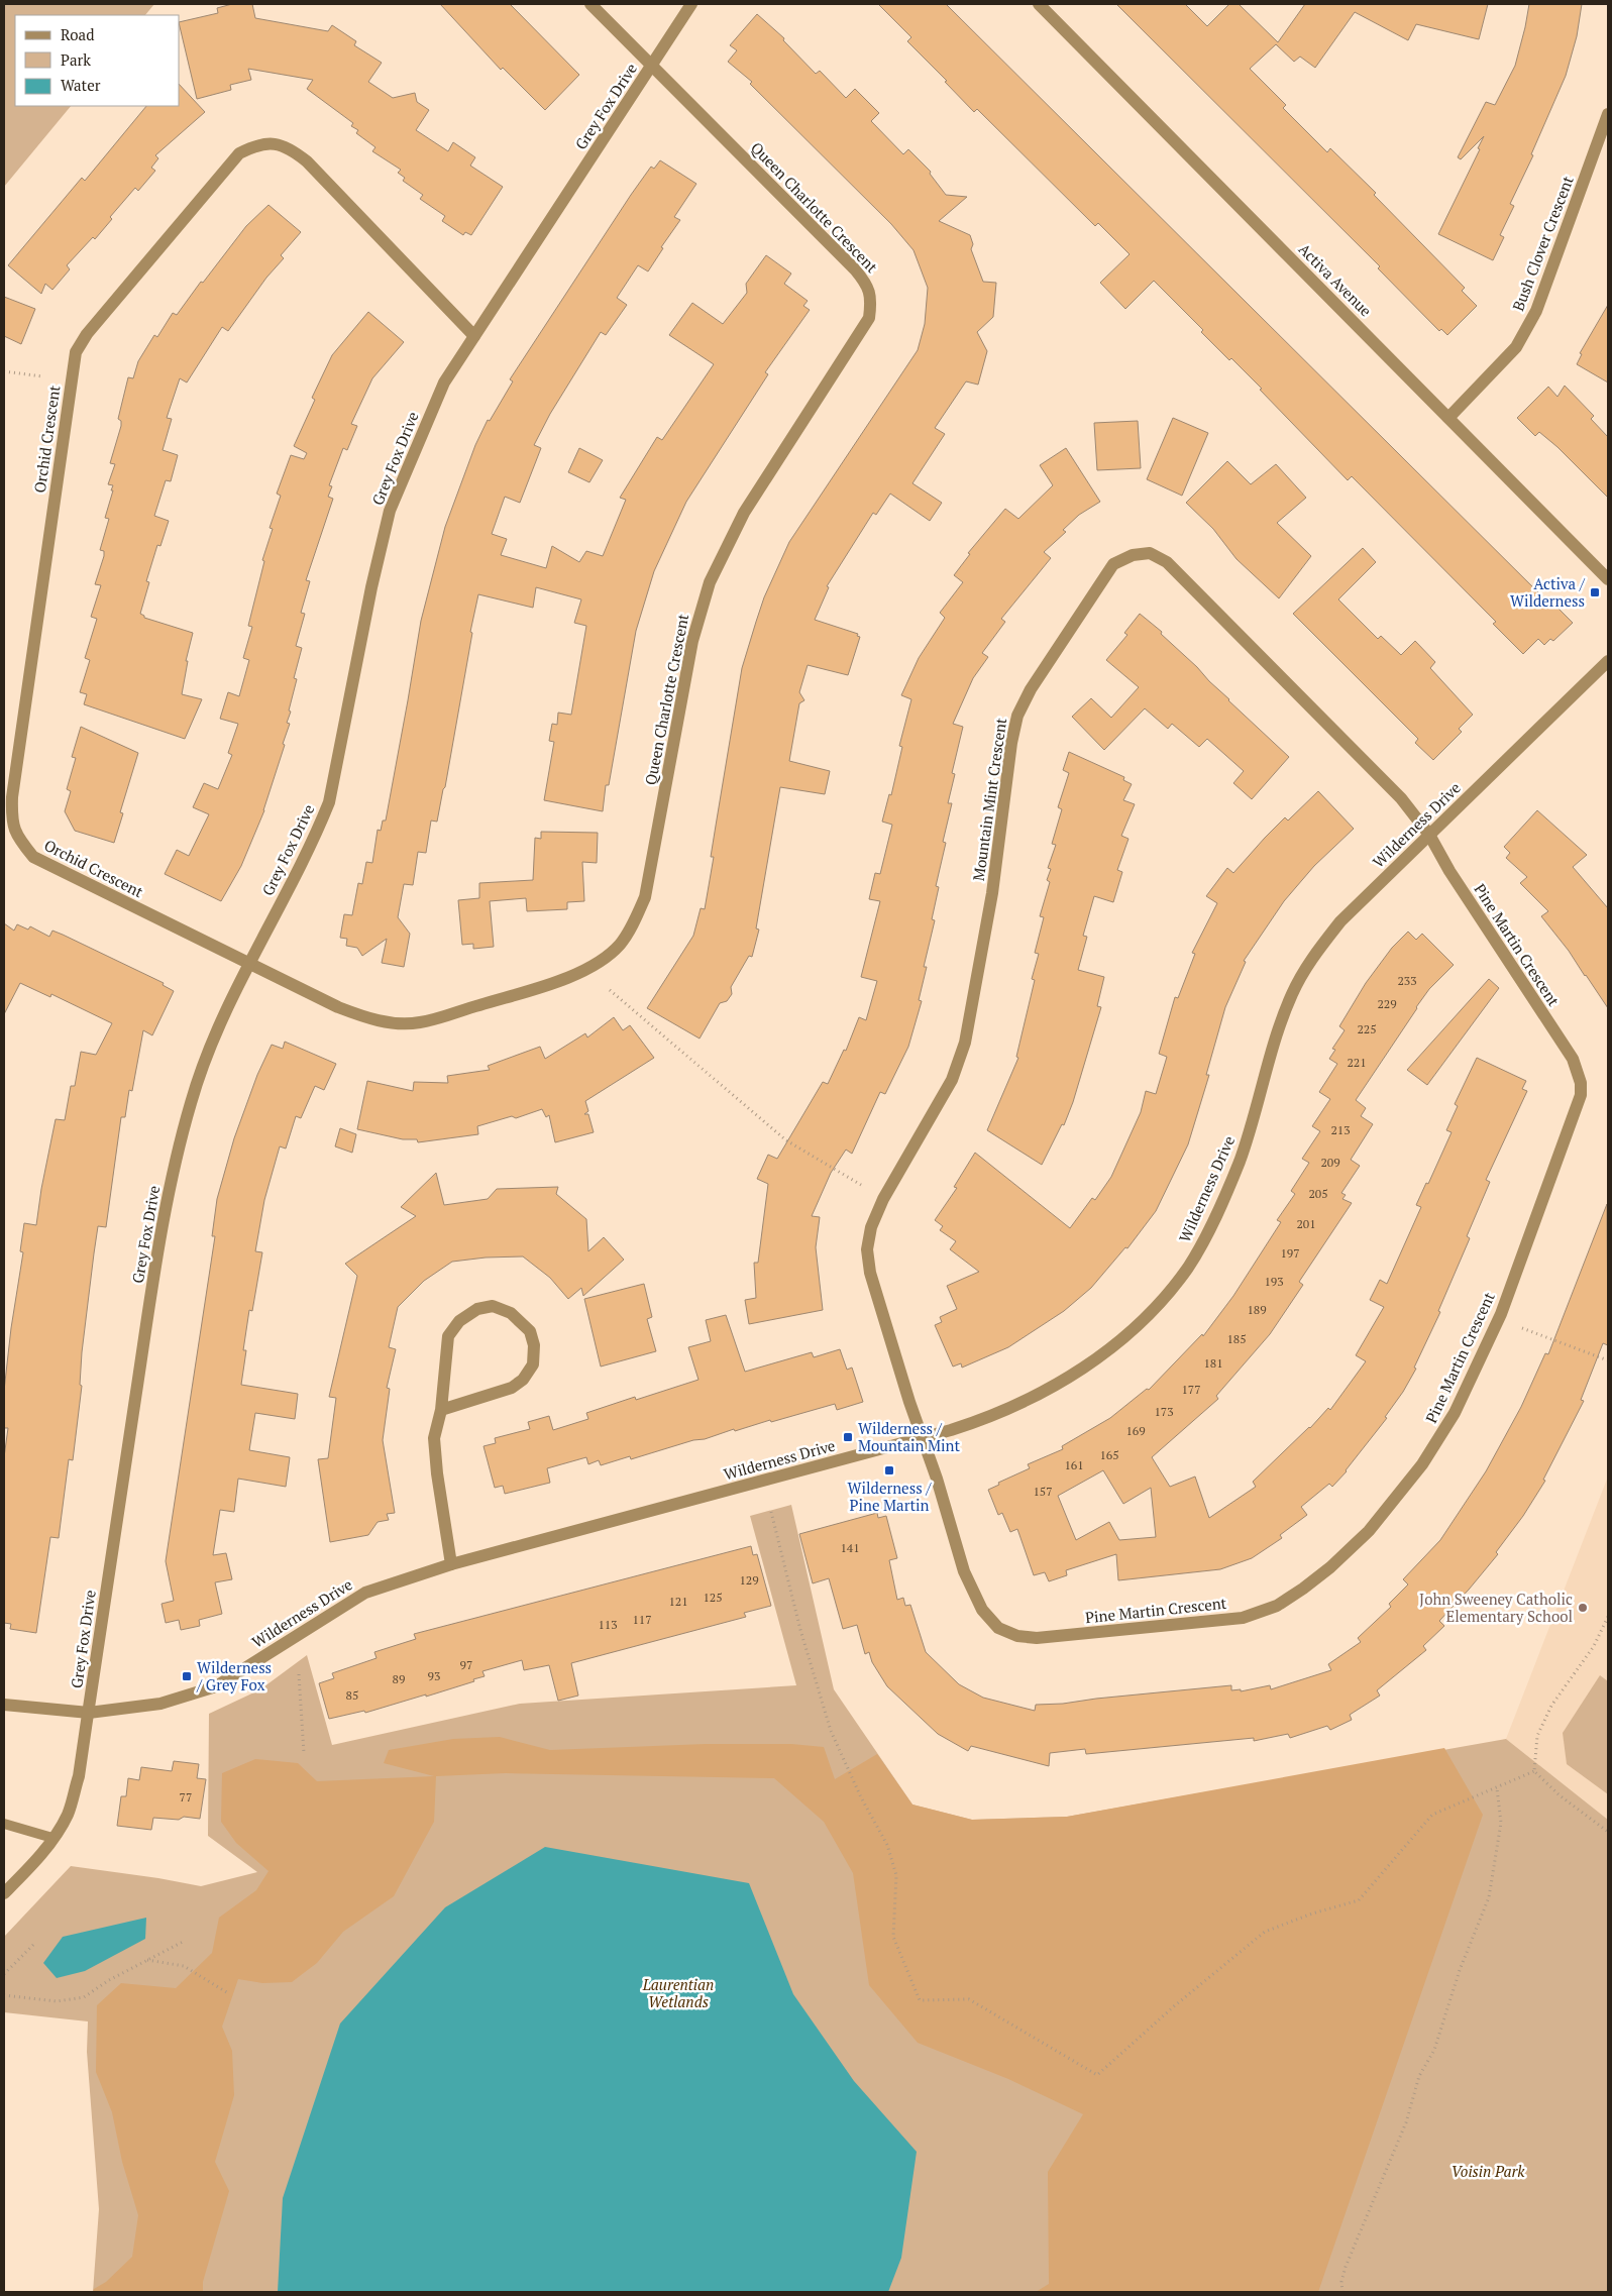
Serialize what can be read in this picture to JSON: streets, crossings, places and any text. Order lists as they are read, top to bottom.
{
  "streets": {
    "street": [
      "Grey Fox Drive",
      "Queen Charlotte Crescent",
      "Bush Clover Crescent",
      "Activa Avenue",
      "Orchid Crescent",
      "Mountain Mint Crescent",
      "Wilderness Drive",
      "Pine Martin Crescent"
    ]
  },
  "crossings": [
    ["Grey Fox Drive", "Queen Charlotte Crescent"],
    ["Grey Fox Drive", "Orchid Crescent"],
    ["Grey Fox Drive", "Wilderness Drive"],
    ["Queen Charlotte Crescent", "Orchid Crescent"],
    ["Bush Clover Crescent", "Activa Avenue"],
    ["Mountain Mint Crescent", "Wilderness Drive"],
    ["Mountain Mint Crescent", "Pine Martin Crescent"],
    ["Wilderness Drive", "Pine Martin Crescent"]
  ],
  "parks": ["Laurentian Wetlands", "Voisin Park"],
  "places": {
    "transit": [
      "Activa / Wilderness",
      "Wilderness / Mountain Mint",
      "Wilderness / Pine Martin",
      "Wilderness / Grey Fox"
    ],
    "other": ["John Sweeney Catholic Elementary School"]
  },
  "house_numbers": [
    "233",
    "229",
    "225",
    "221",
    "213",
    "209",
    "205",
    "201",
    "197",
    "193",
    "189",
    "185",
    "181",
    "177",
    "173",
    "169",
    "165",
    "161",
    "157",
    "141",
    "129",
    "125",
    "121",
    "117",
    "113",
    "97",
    "93",
    "89",
    "85",
    "77"
  ],
  "legend": ["Road", "Park", "Water"]
}
